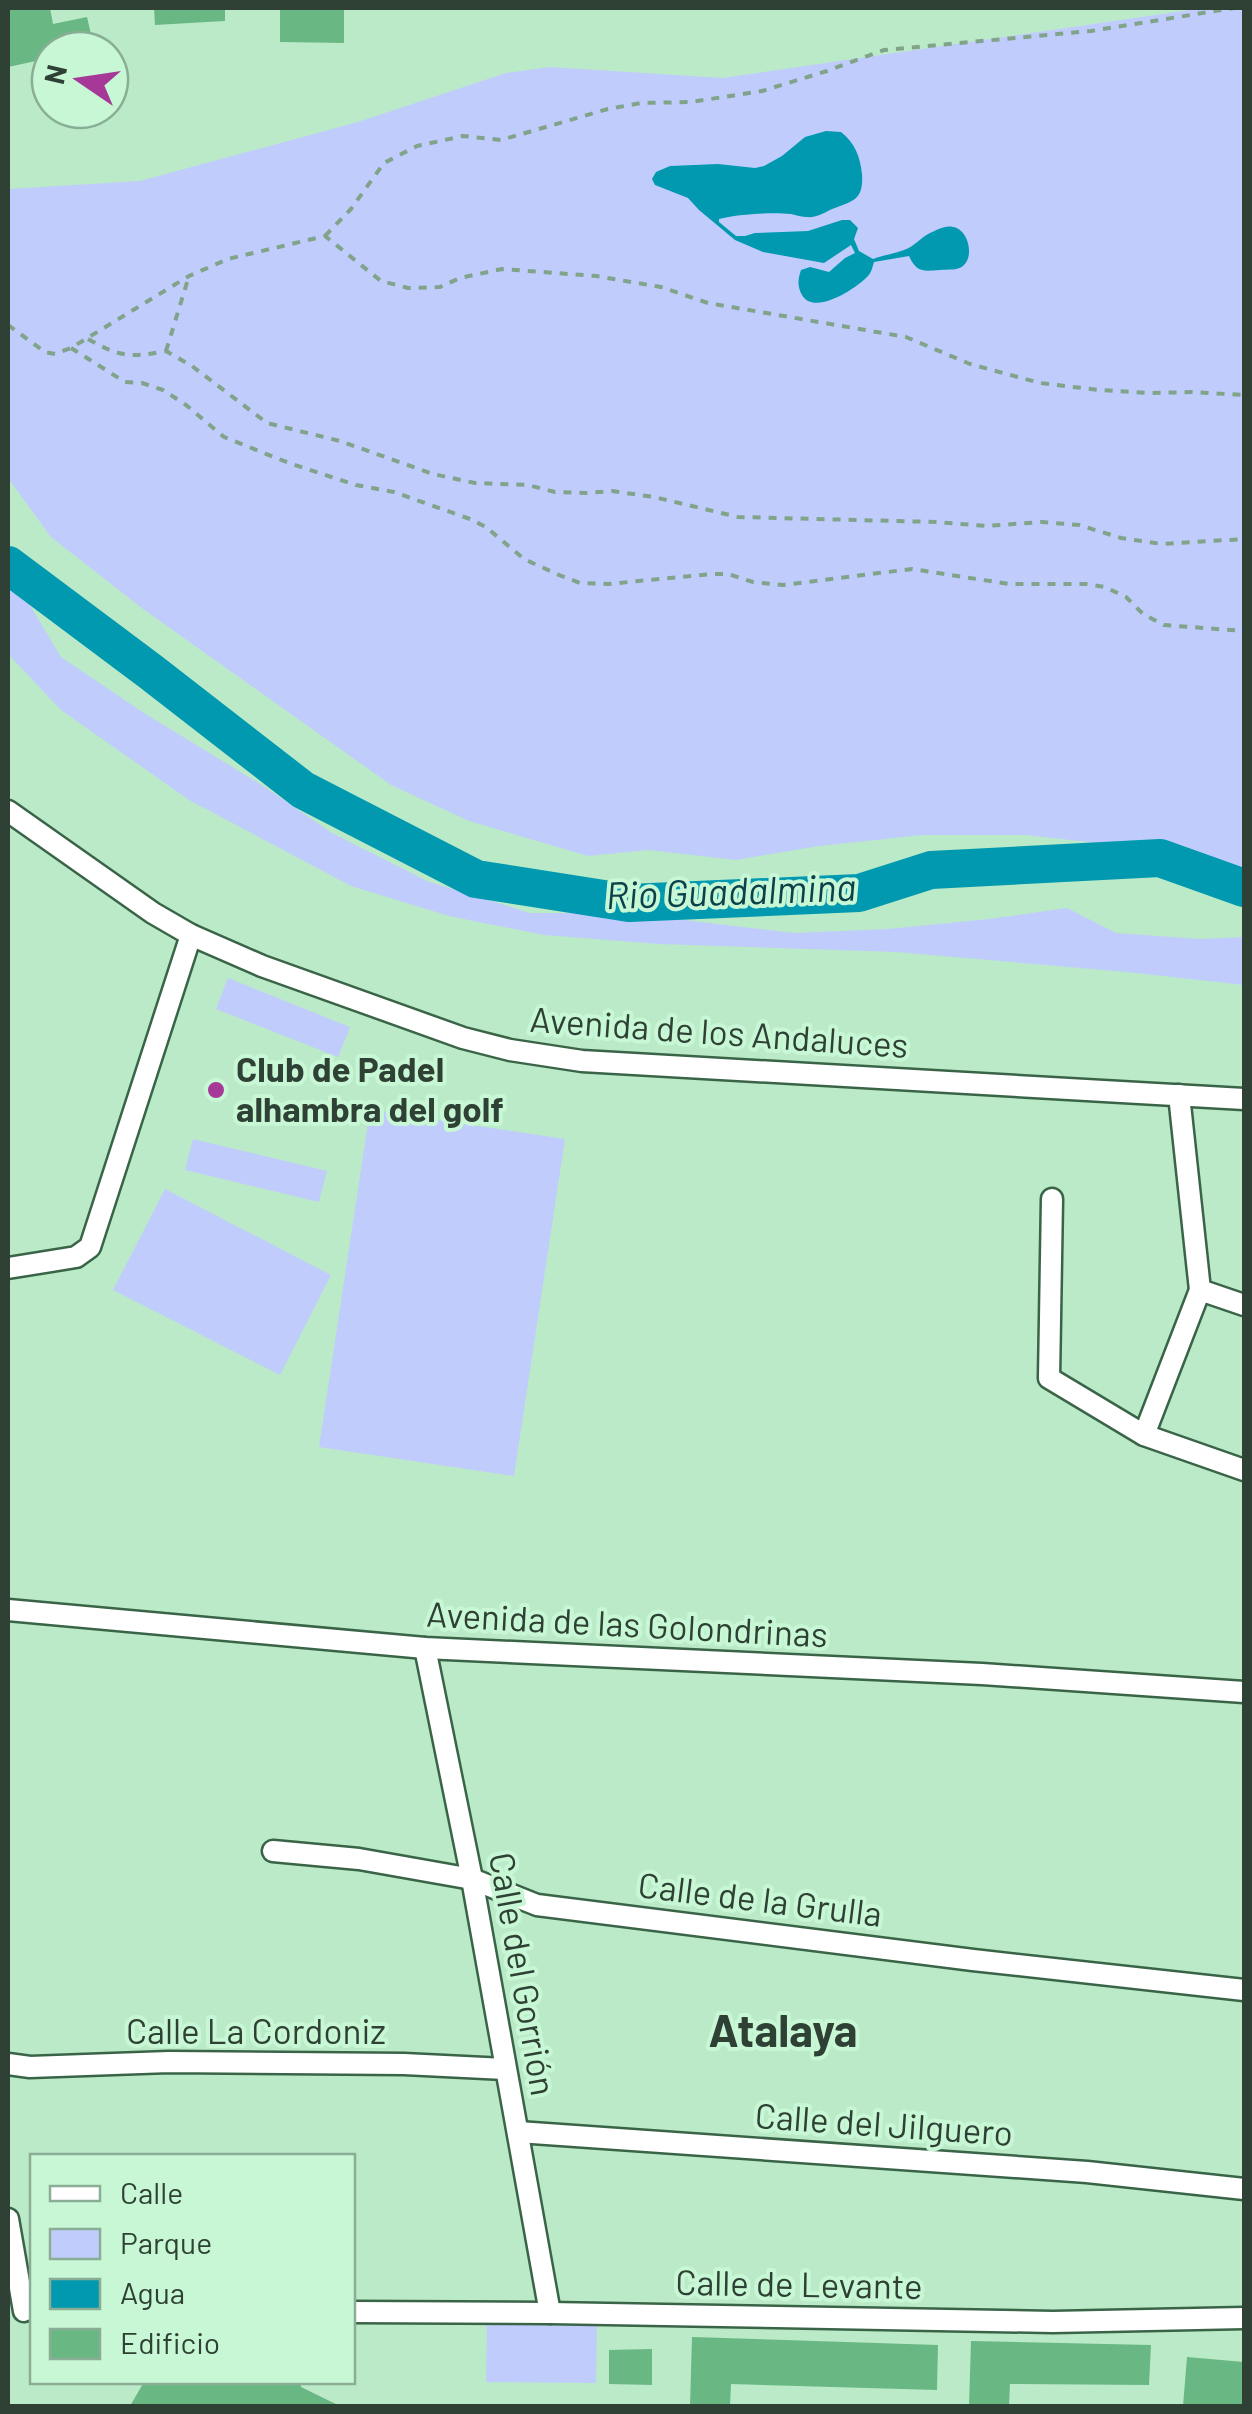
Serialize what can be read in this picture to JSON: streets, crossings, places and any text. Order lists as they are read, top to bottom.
{
  "streets": {
    "street": [
      "Avenida de los Andaluces",
      "Avenida de las Golondrinas",
      "Calle de la Grulla",
      "Calle del Gorrión",
      "Calle La Cordoniz",
      "Calle del Jilguero",
      "Calle de Levante"
    ]
  },
  "crossings": [
    ["Avenida de las Golondrinas", "Calle del Gorrión"],
    ["Calle de la Grulla", "Calle del Gorrión"],
    ["Calle del Gorrión", "Calle La Cordoniz"],
    ["Calle del Gorrión", "Calle del Jilguero"],
    ["Calle del Gorrión", "Calle de Levante"]
  ],
  "districts": ["Atalaya"],
  "water": ["Rio Guadalmina"],
  "places": ["Club de Padel alhambra del golf"],
  "legend": [
    "Calle",
    "Parque",
    "Agua",
    "Edificio"
  ],
  "north": "left"
}
